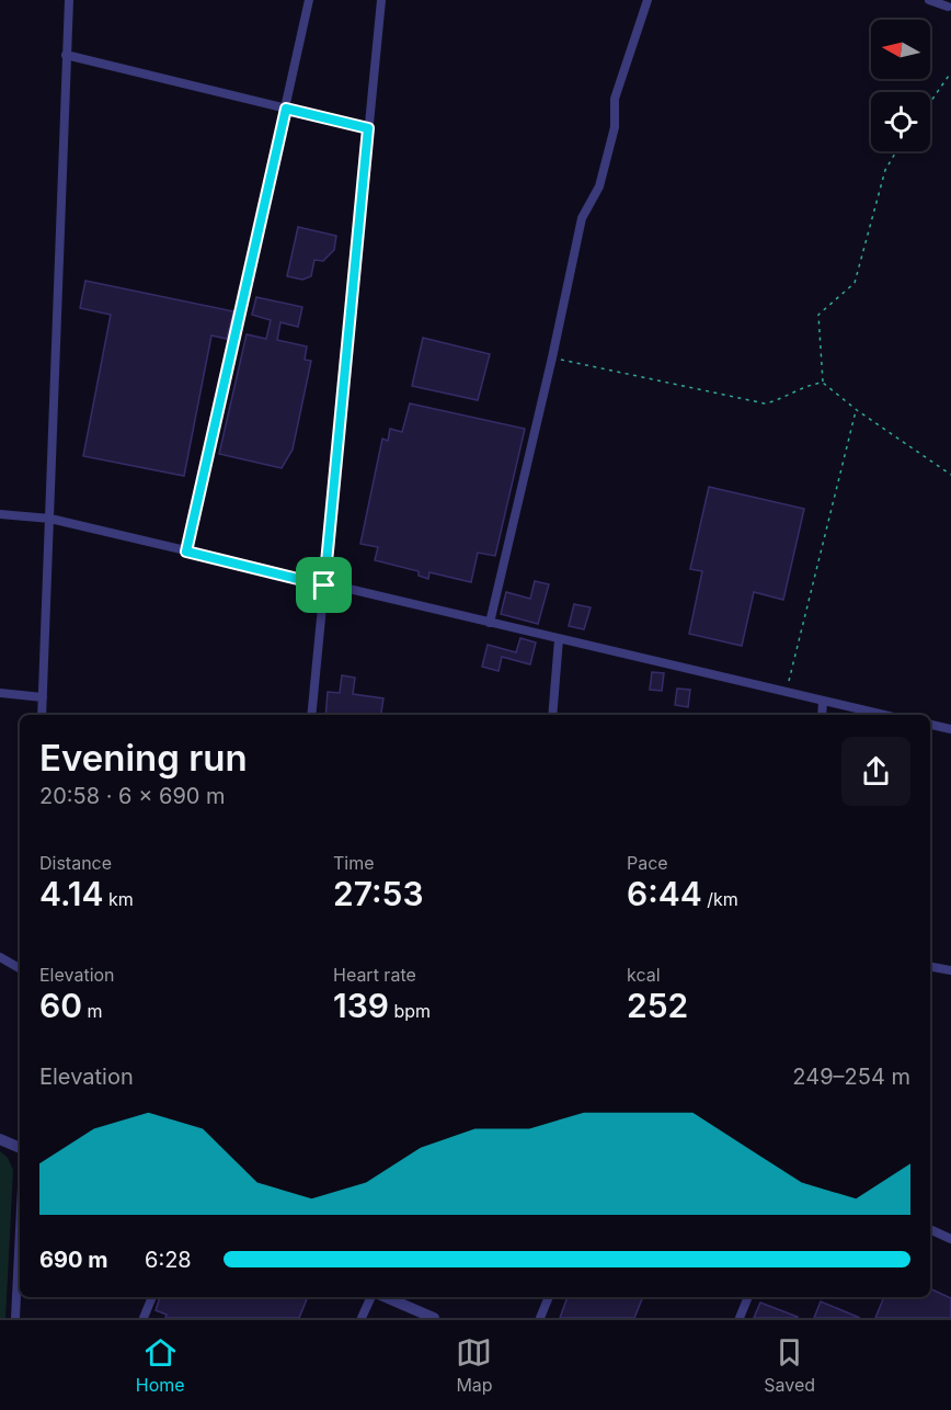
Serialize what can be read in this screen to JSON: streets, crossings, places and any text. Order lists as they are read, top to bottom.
{
  "north": "left",
  "page": {
    "heading": ["Evening run", "20:58 · 6 × 690 m"],
    "stats": [
      ["Distance", "4.14 km"],
      ["Time", "27:53"],
      ["Pace", "6:44 /km"],
      ["Elevation", "60 m"],
      ["Heart rate", "139 bpm"],
      ["kcal", "252"]
    ],
    "chart": ["Elevation", "249–254 m"],
    "list": [
      {
        "name": "690 m",
        "note": "6:28"
      }
    ],
    "tabs": ["Home", "Map", "Saved"]
  }
}
